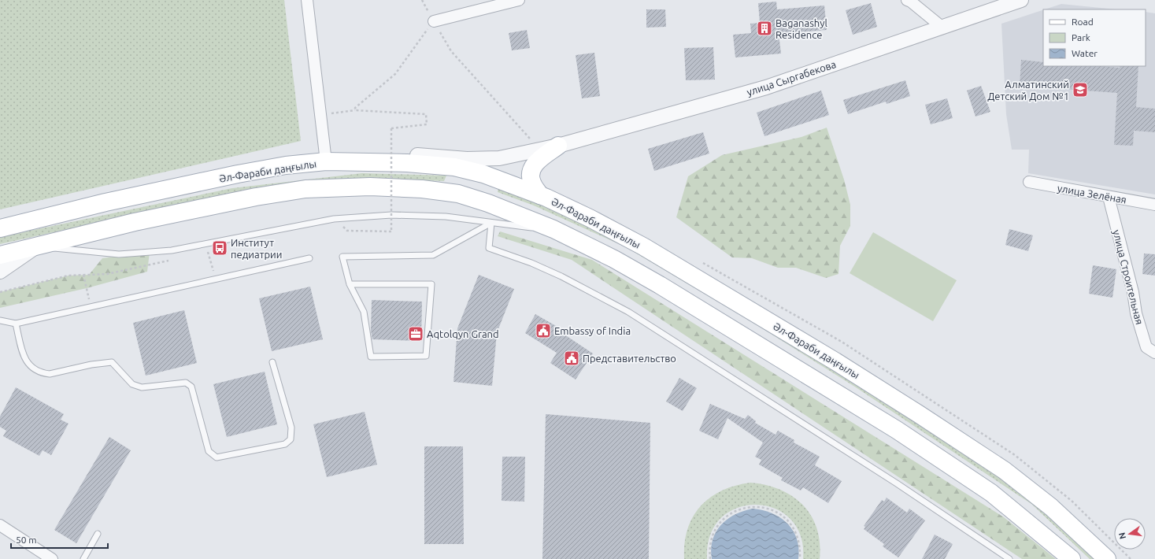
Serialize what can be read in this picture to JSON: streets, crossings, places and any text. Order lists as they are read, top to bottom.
{
  "streets": {
    "main road": ["Әл-Фараби даңғылы"],
    "street": ["улица Сыргабекова", "улица Зелёная", "улица Строительная"]
  },
  "crossings": [
    ["улица Сыргабекова", "Әл-Фараби даңғылы"],
    ["улица Зелёная", "улица Строительная"]
  ],
  "places": {
    "building": ["Baganashyl Residence"],
    "school or university": ["Алматинский Детский Дом №1"],
    "bus stop": ["Институт педиатрии"],
    "public building": ["Embassy of India", "Представительство"],
    "office": ["Aqtolqyn Grand"]
  },
  "legend": ["Road", "Park", "Water"],
  "scale_bar": "50 m",
  "north": "left"
}
